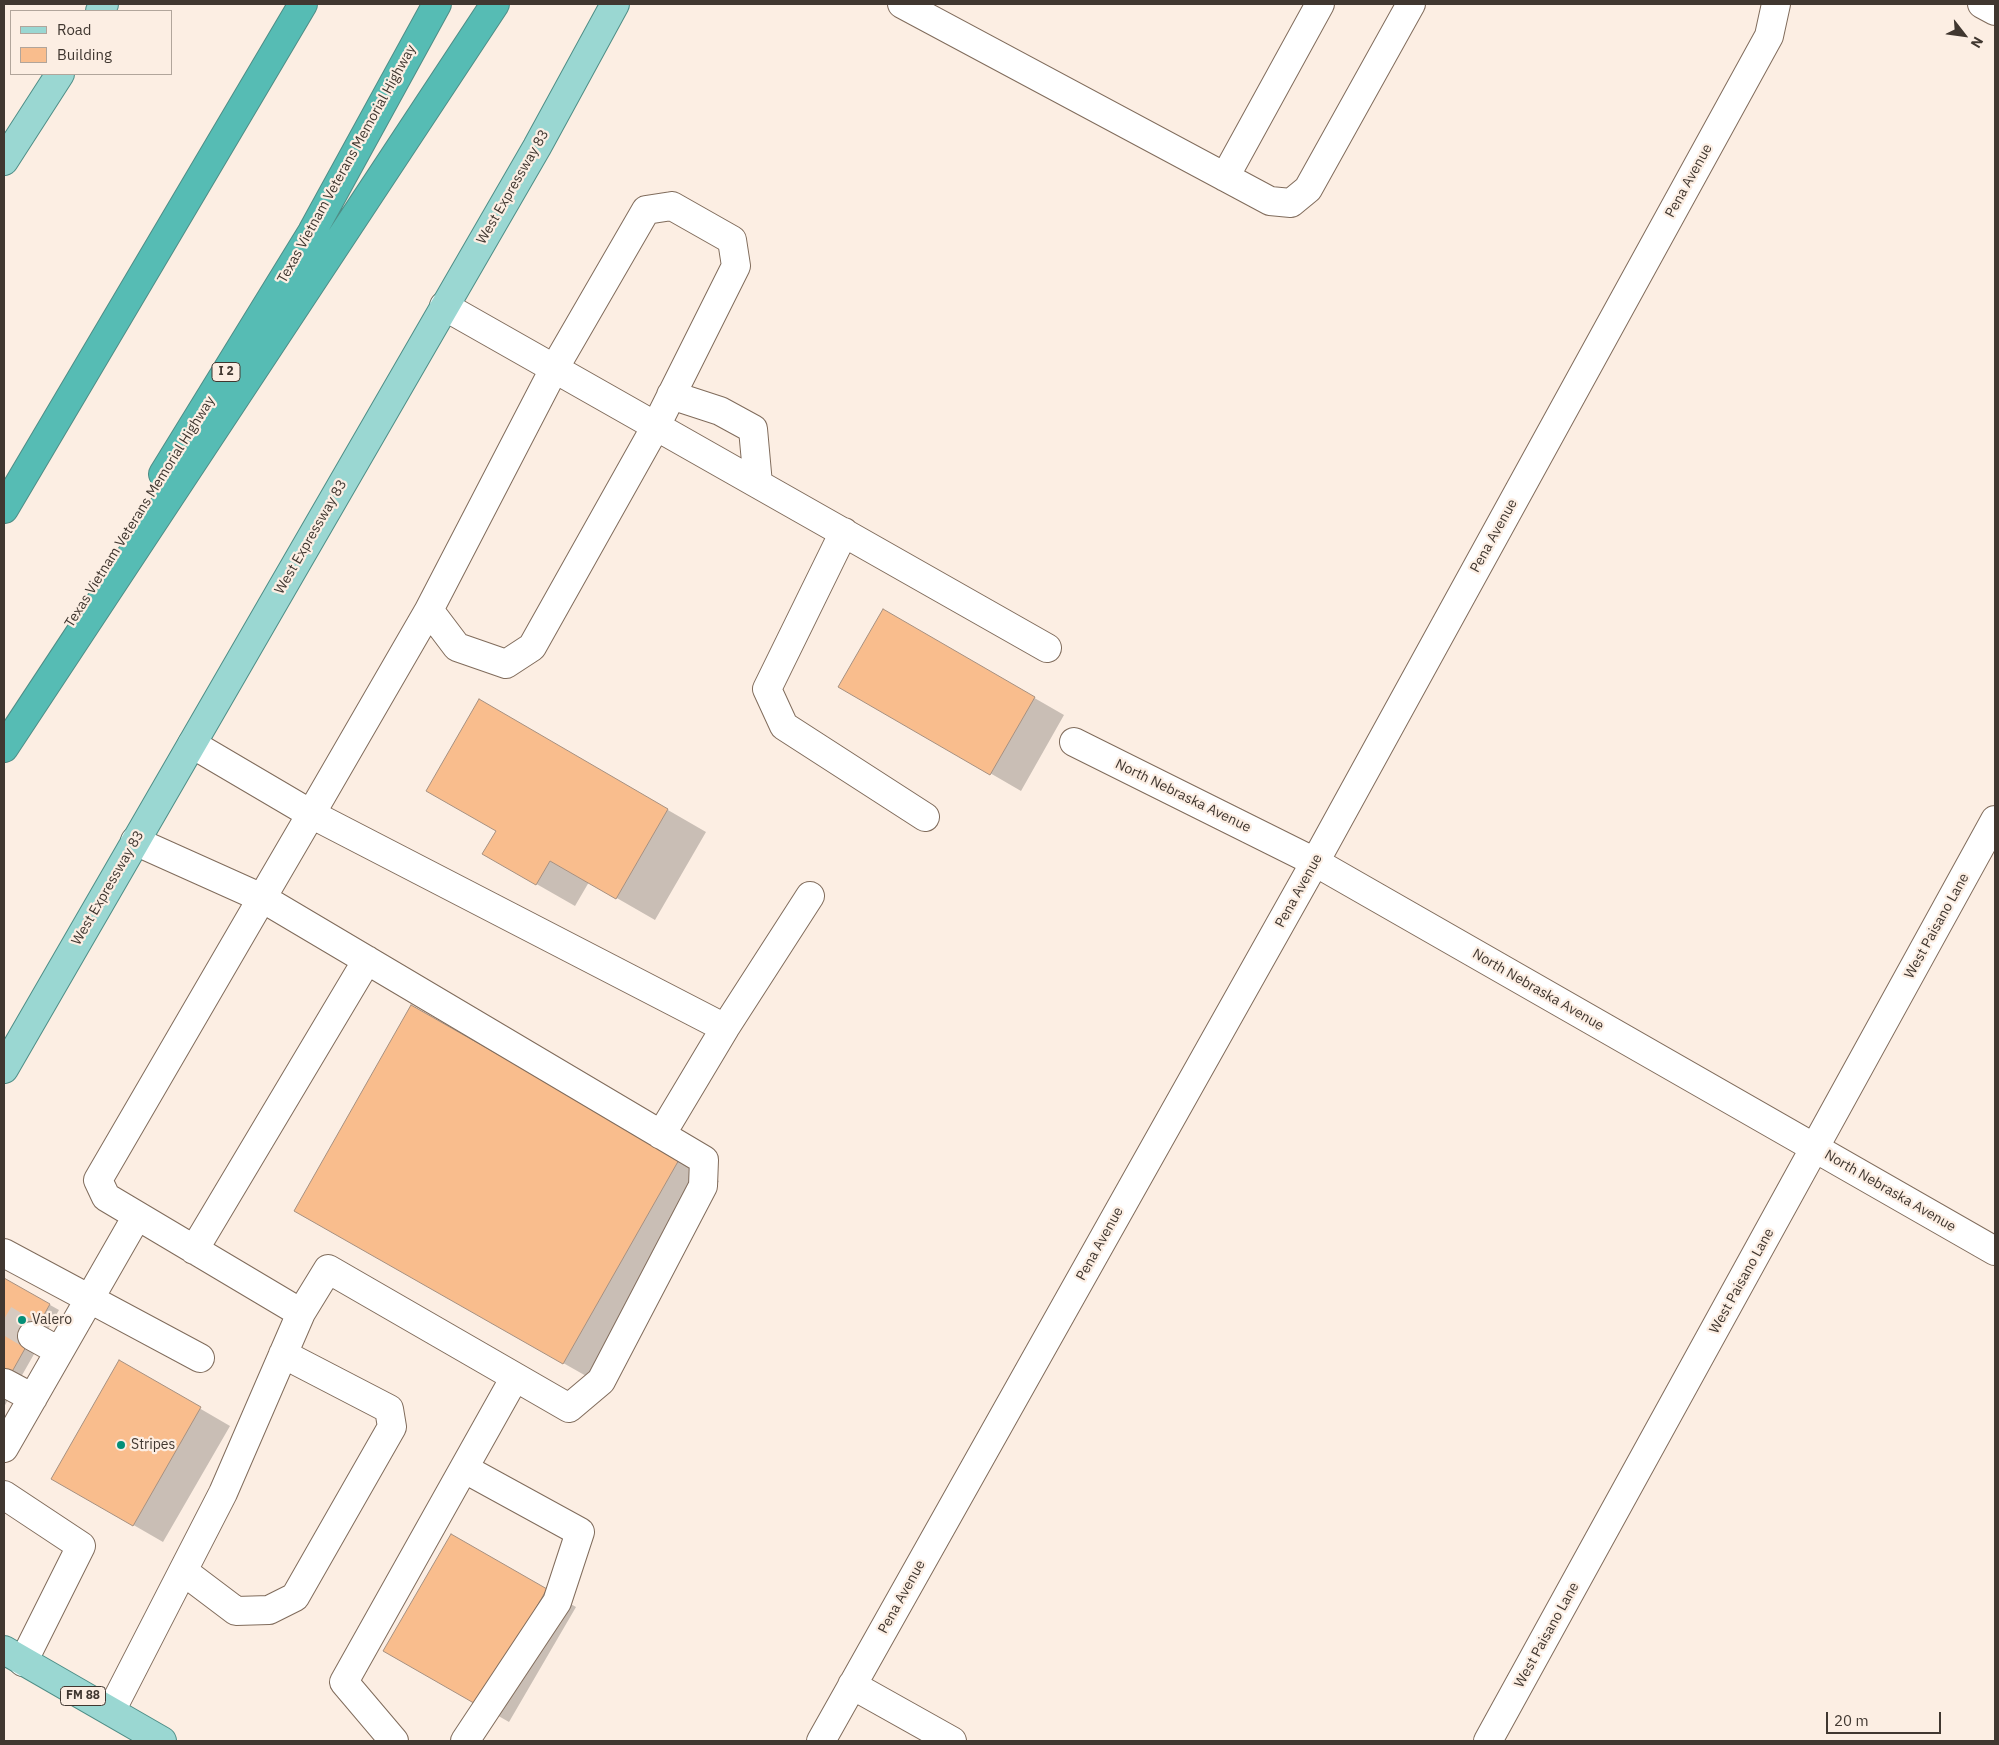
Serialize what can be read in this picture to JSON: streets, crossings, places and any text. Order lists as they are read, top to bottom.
{
  "streets": {
    "highway": ["Texas Vietnam Veterans Memorial Highway", "I 2"],
    "main road": ["West Expressway 83", "FM 88"],
    "street": ["Pena Avenue", "North Nebraska Avenue", "West Paisano Lane"]
  },
  "crossings": [
    ["Pena Avenue", "North Nebraska Avenue"],
    ["North Nebraska Avenue", "West Paisano Lane"]
  ],
  "places": ["Valero", "Stripes"],
  "legend": ["Road", "Building"],
  "scale_bar": "20 m",
  "north": "bottom right"
}
